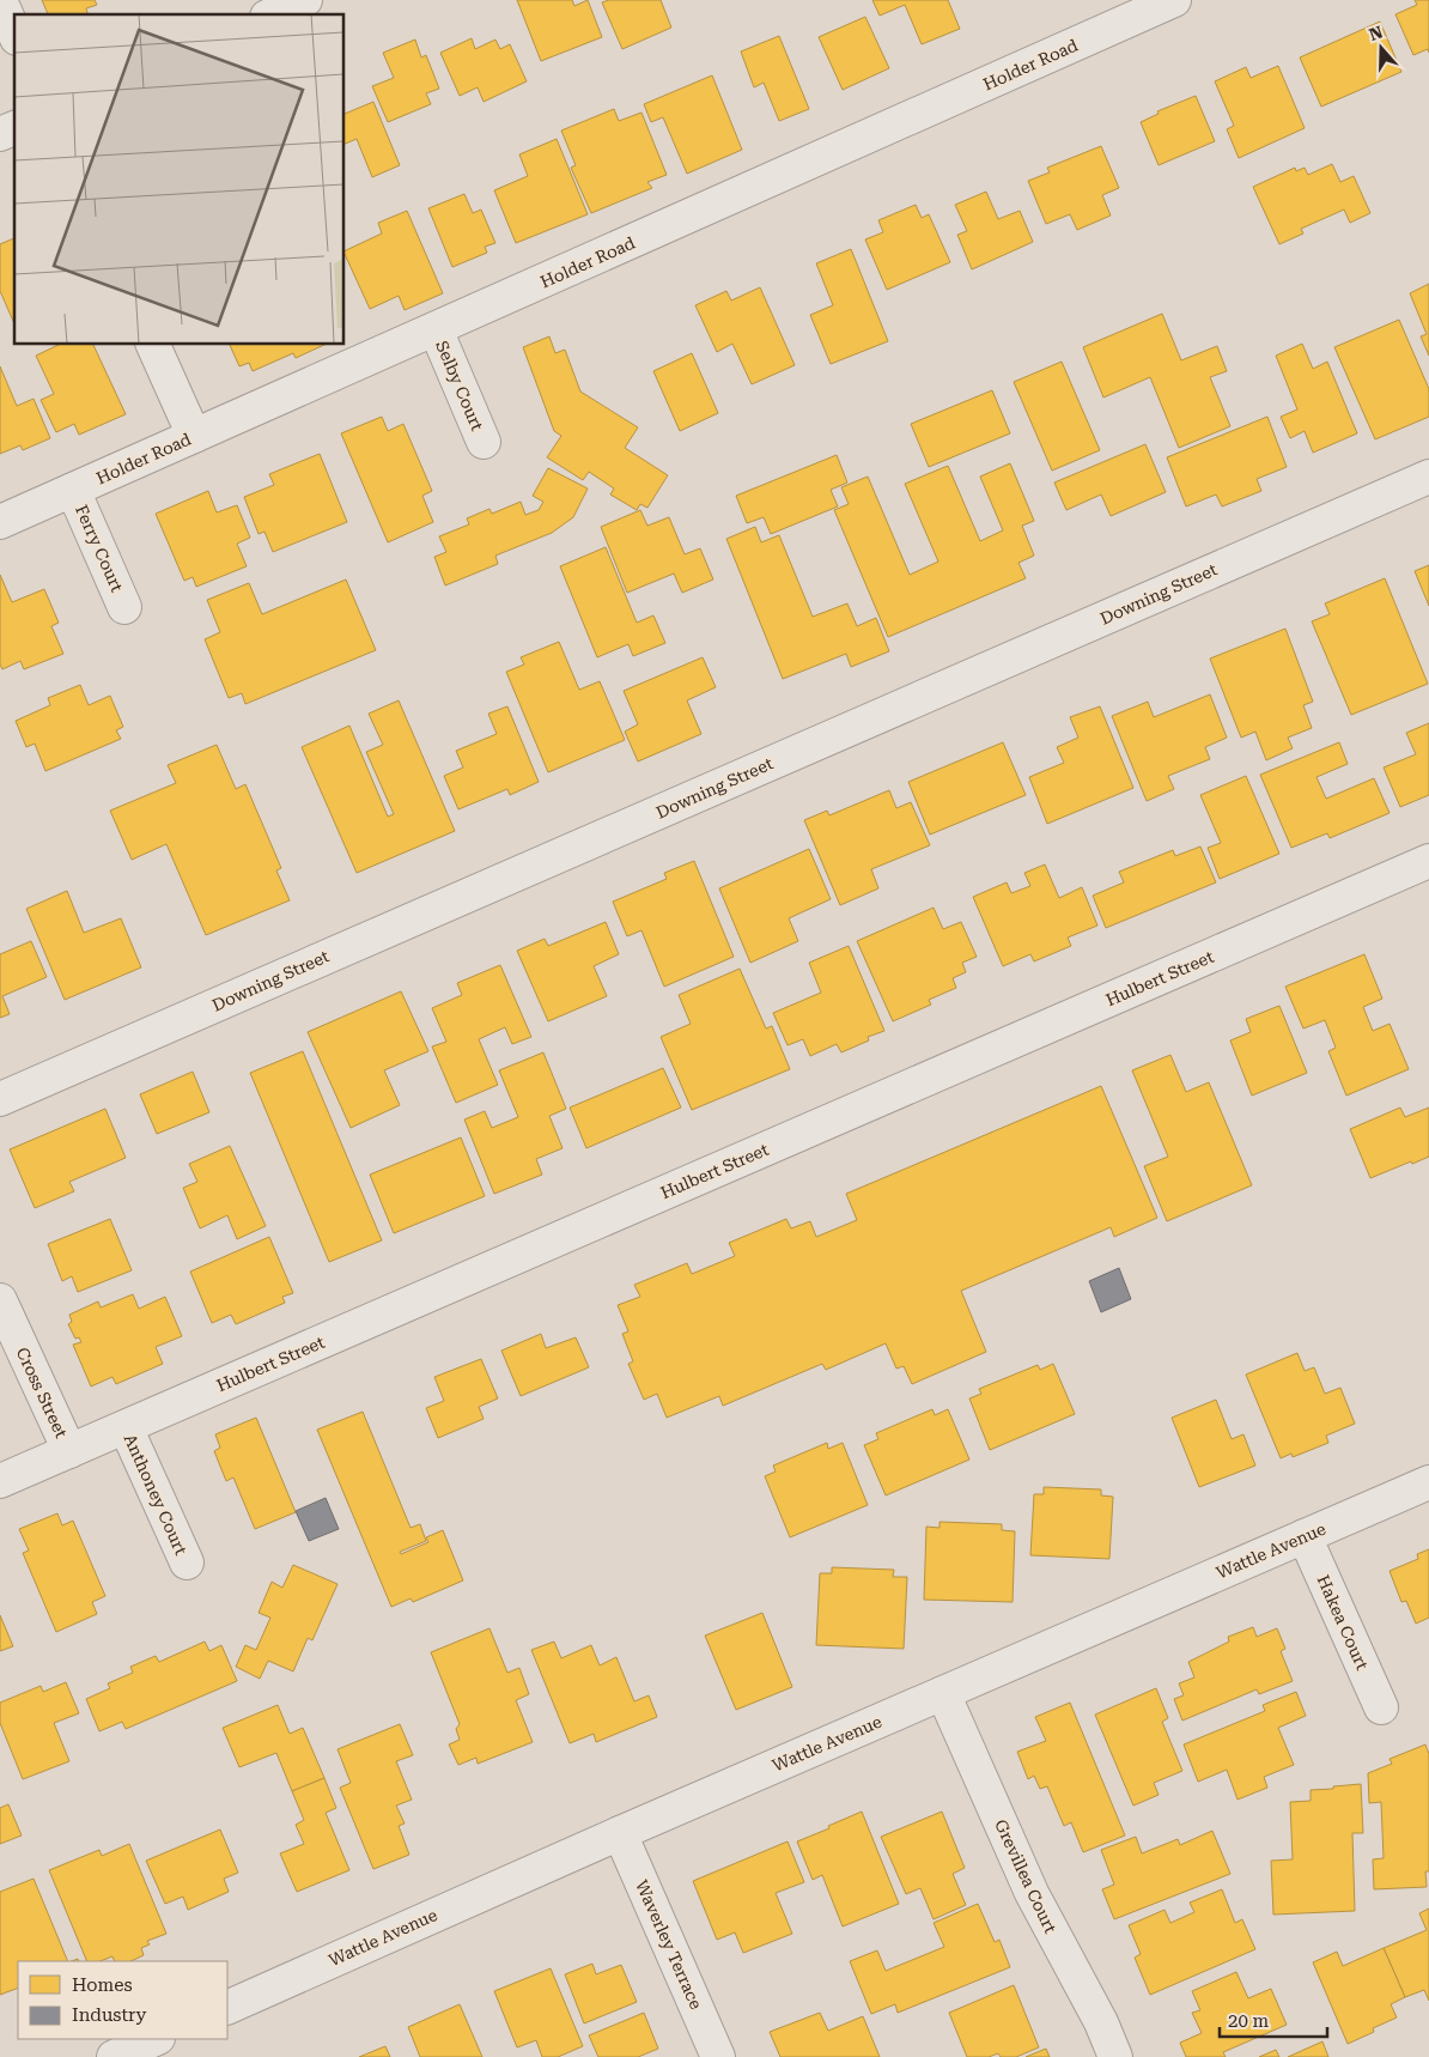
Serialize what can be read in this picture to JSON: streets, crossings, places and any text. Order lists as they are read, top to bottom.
{
  "streets": {
    "street": [
      "Holder Road",
      "Selby Court",
      "Ferry Court",
      "Downing Street",
      "Hulbert Street",
      "Cross Street",
      "Anthoney Court",
      "Wattle Avenue",
      "Hakea Court",
      "Grevillea Court",
      "Waverley Terrace"
    ]
  },
  "crossings": [
    ["Holder Road", "Selby Court"],
    ["Holder Road", "Ferry Court"],
    ["Hulbert Street", "Cross Street"],
    ["Hulbert Street", "Anthoney Court"],
    ["Wattle Avenue", "Hakea Court"],
    ["Wattle Avenue", "Grevillea Court"],
    ["Wattle Avenue", "Waverley Terrace"]
  ],
  "legend": ["Homes", "Industry"],
  "scale_bar": "20 m",
  "north": "top"
}
